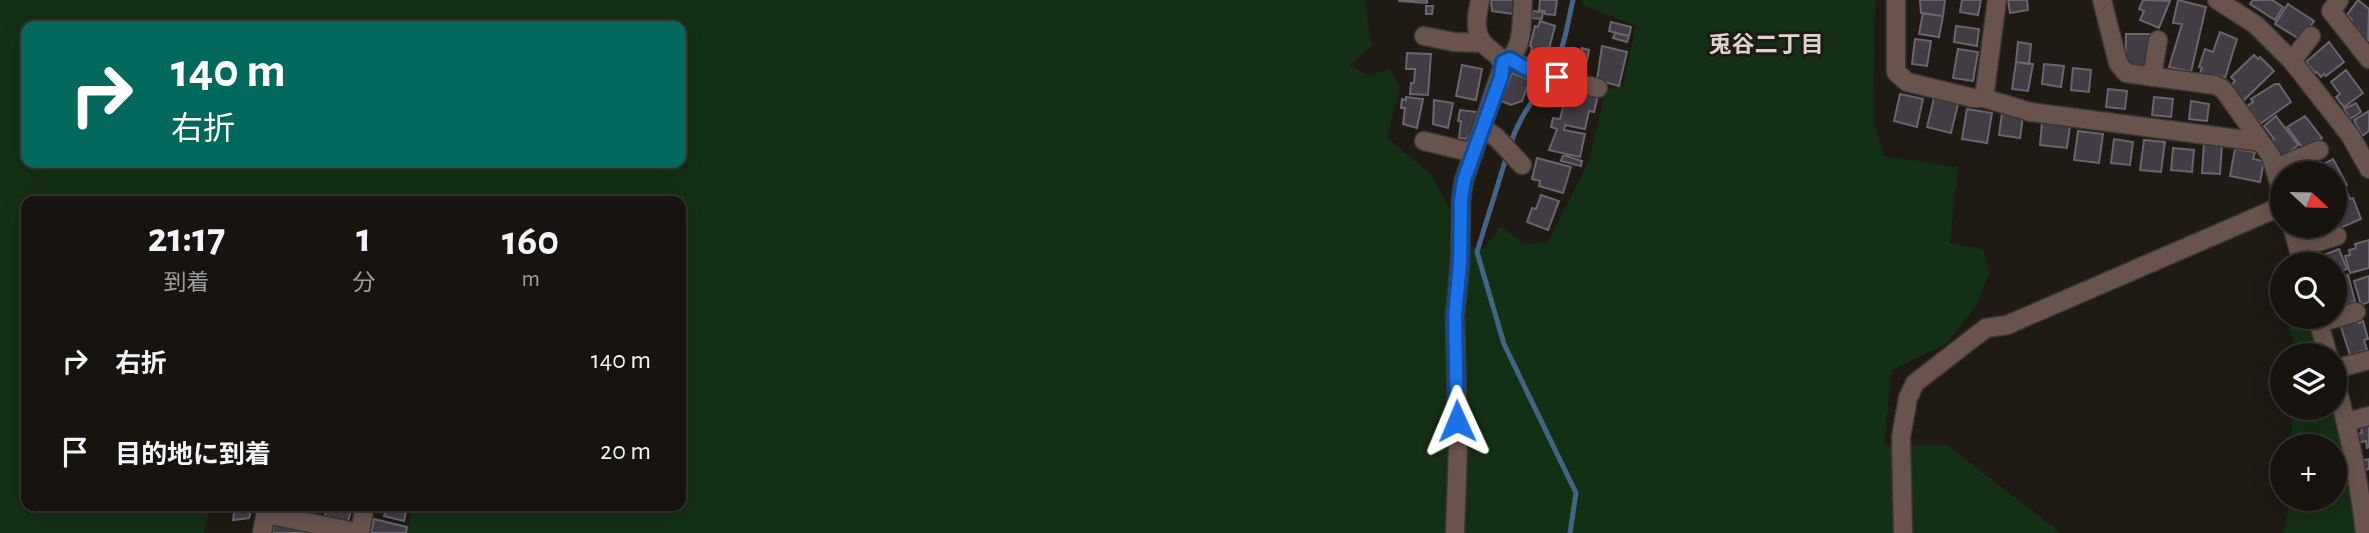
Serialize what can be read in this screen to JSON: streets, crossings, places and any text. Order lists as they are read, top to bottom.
{
  "districts": ["兎谷二丁目"],
  "north": "right",
  "page": {
    "turn": ["140 m", "右折"],
    "map_buttons": "+",
    "eta": [
      "21:17",
      "到着",
      "1",
      "分",
      "160",
      "m"
    ],
    "list": [
      {
        "name": "右折",
        "value": "140 m"
      },
      {
        "name": "目的地に到着",
        "value": "20 m"
      }
    ]
  }
}
